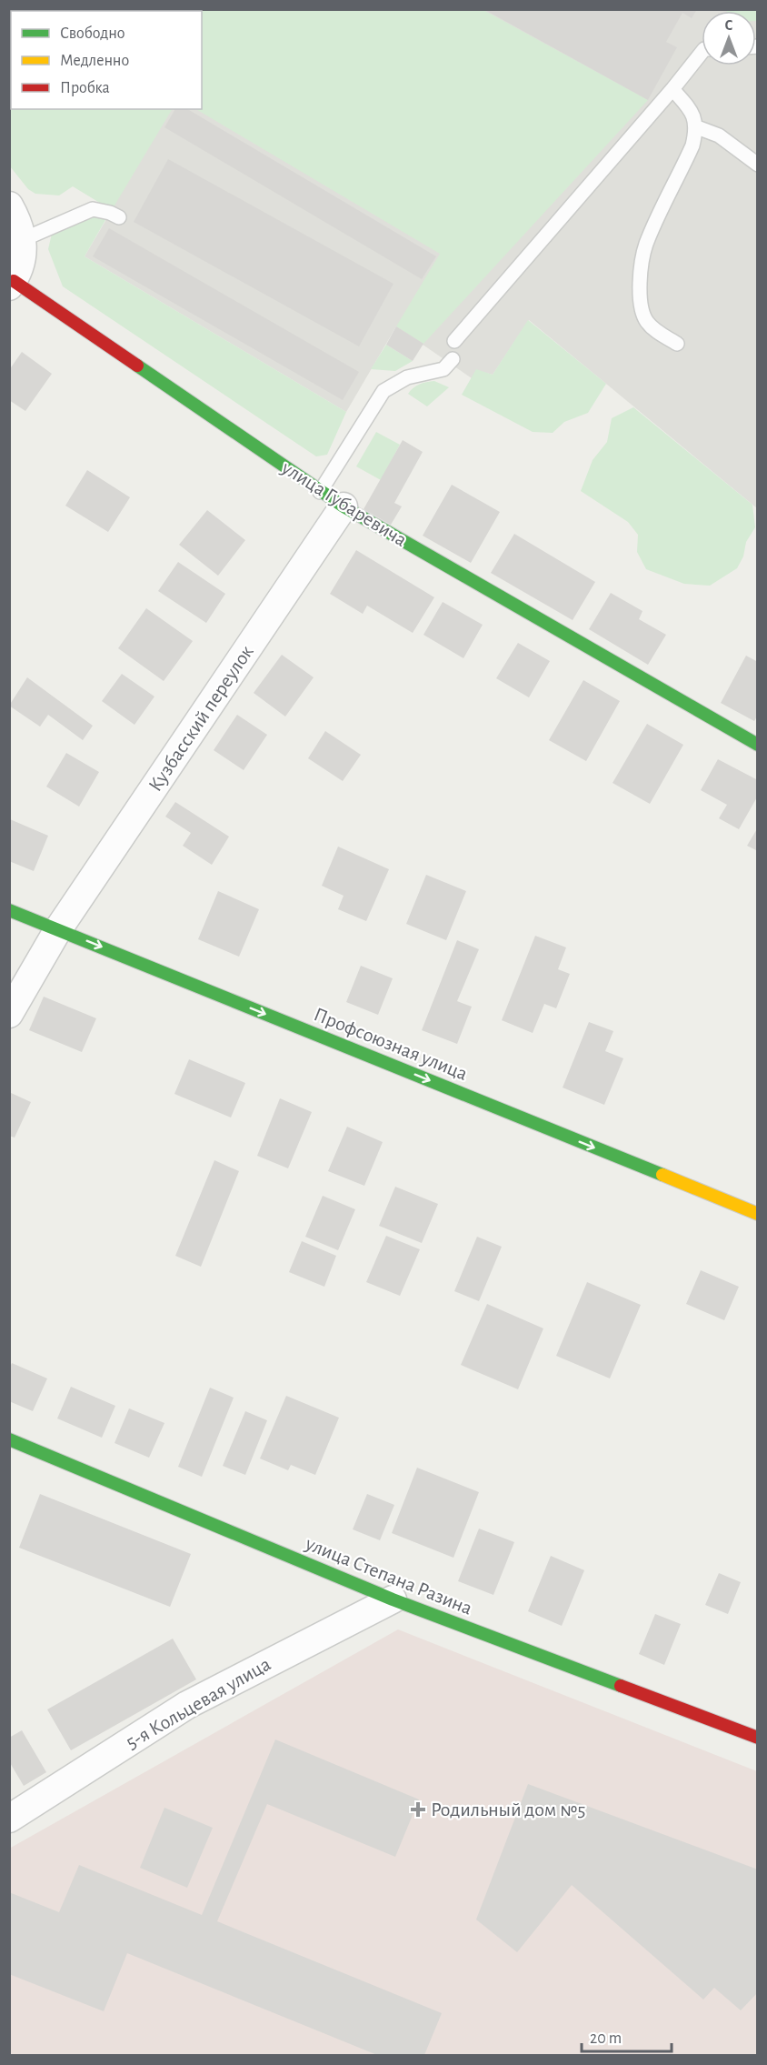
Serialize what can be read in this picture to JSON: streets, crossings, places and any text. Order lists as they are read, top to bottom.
{
  "streets": {
    "street": [
      "улица Губаревича",
      "Кузбасский переулок",
      "Профсоюзная улица",
      "улица Степана Разина",
      "5-я Кольцевая улица"
    ]
  },
  "crossings": [
    ["улица Губаревича", "Кузбасский переулок"],
    ["Кузбасский переулок", "Профсоюзная улица"],
    ["улица Степана Разина", "5-я Кольцевая улица"]
  ],
  "one_way": ["Профсоюзная улица"],
  "places": {
    "health": ["Родильный дом №5"]
  },
  "legend": ["Свободно", "Медленно", "Пробка"],
  "scale_bar": "20 m",
  "north": "top"
}
